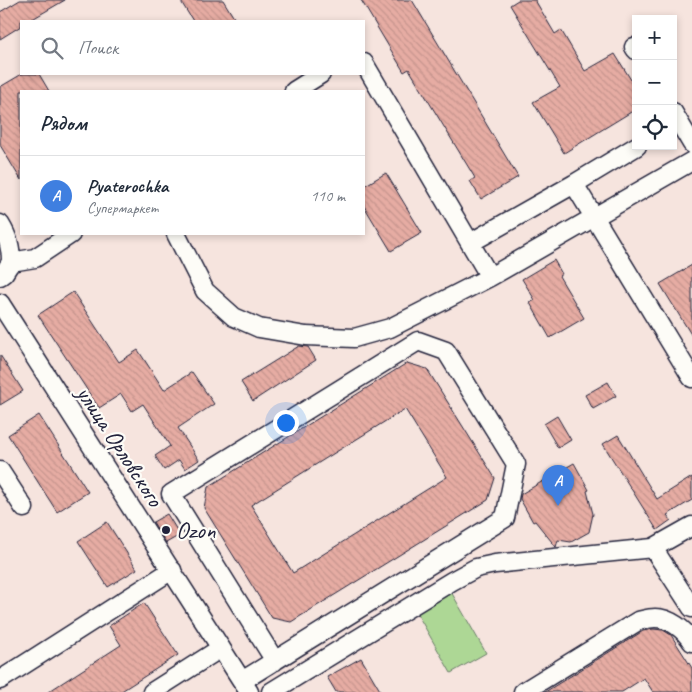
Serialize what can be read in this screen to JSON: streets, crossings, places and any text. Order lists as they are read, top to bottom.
{
  "streets": {
    "street": ["улица Орловского"]
  },
  "places": ["Ozon"],
  "page": {
    "map_buttons": ["+", "−"],
    "search": "Поиск",
    "heading": "Рядом",
    "list": [
      {
        "mark": "A",
        "name": "Pyaterochka",
        "note": "Супермаркет",
        "value": "110 m"
      }
    ],
    "pins": "A"
  }
}
